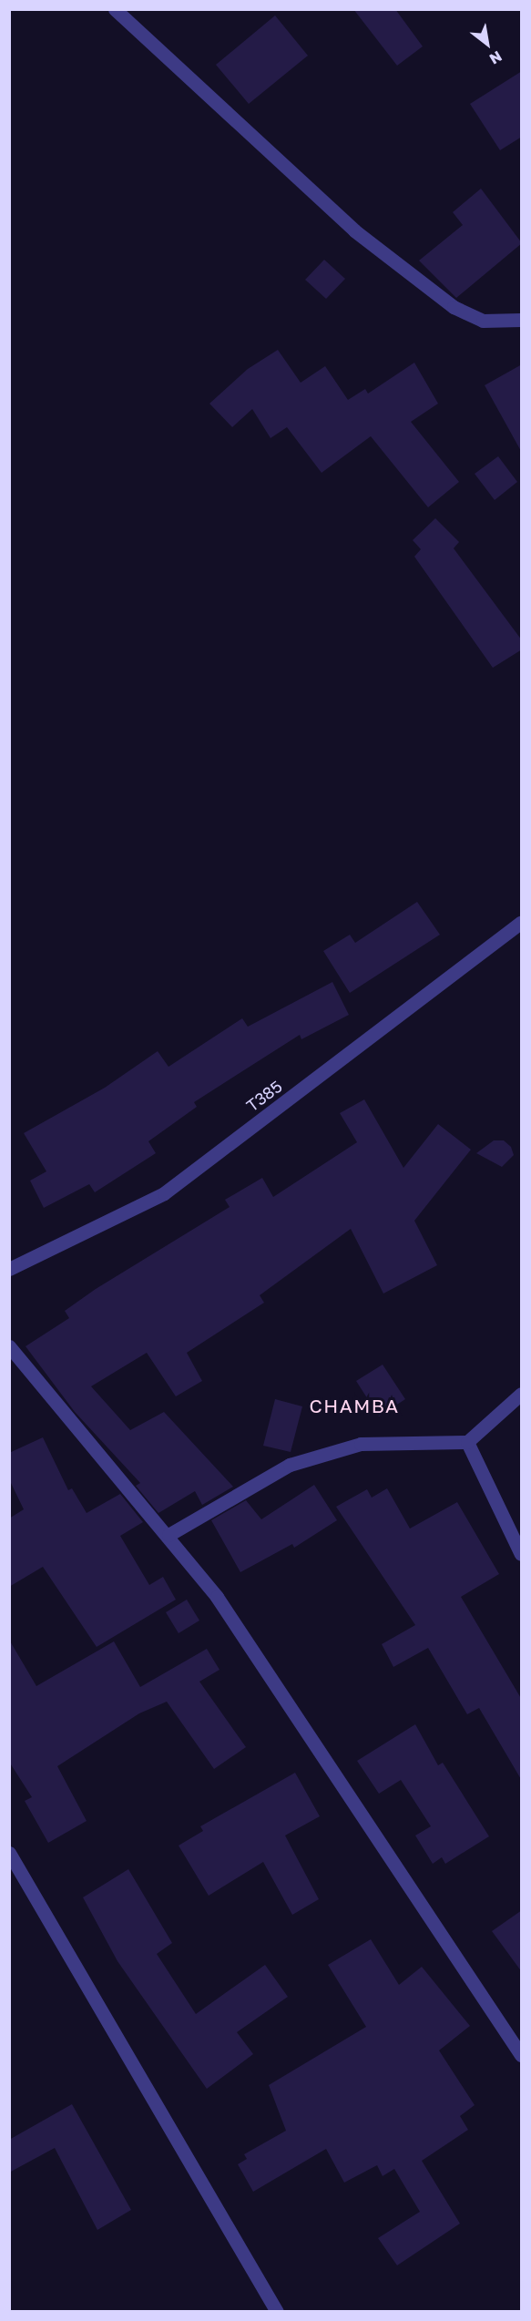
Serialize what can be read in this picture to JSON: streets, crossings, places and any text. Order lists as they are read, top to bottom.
{
  "streets": {
    "street": ["T385"]
  },
  "districts": ["CHAMBA"],
  "north": "bottom right"
}
